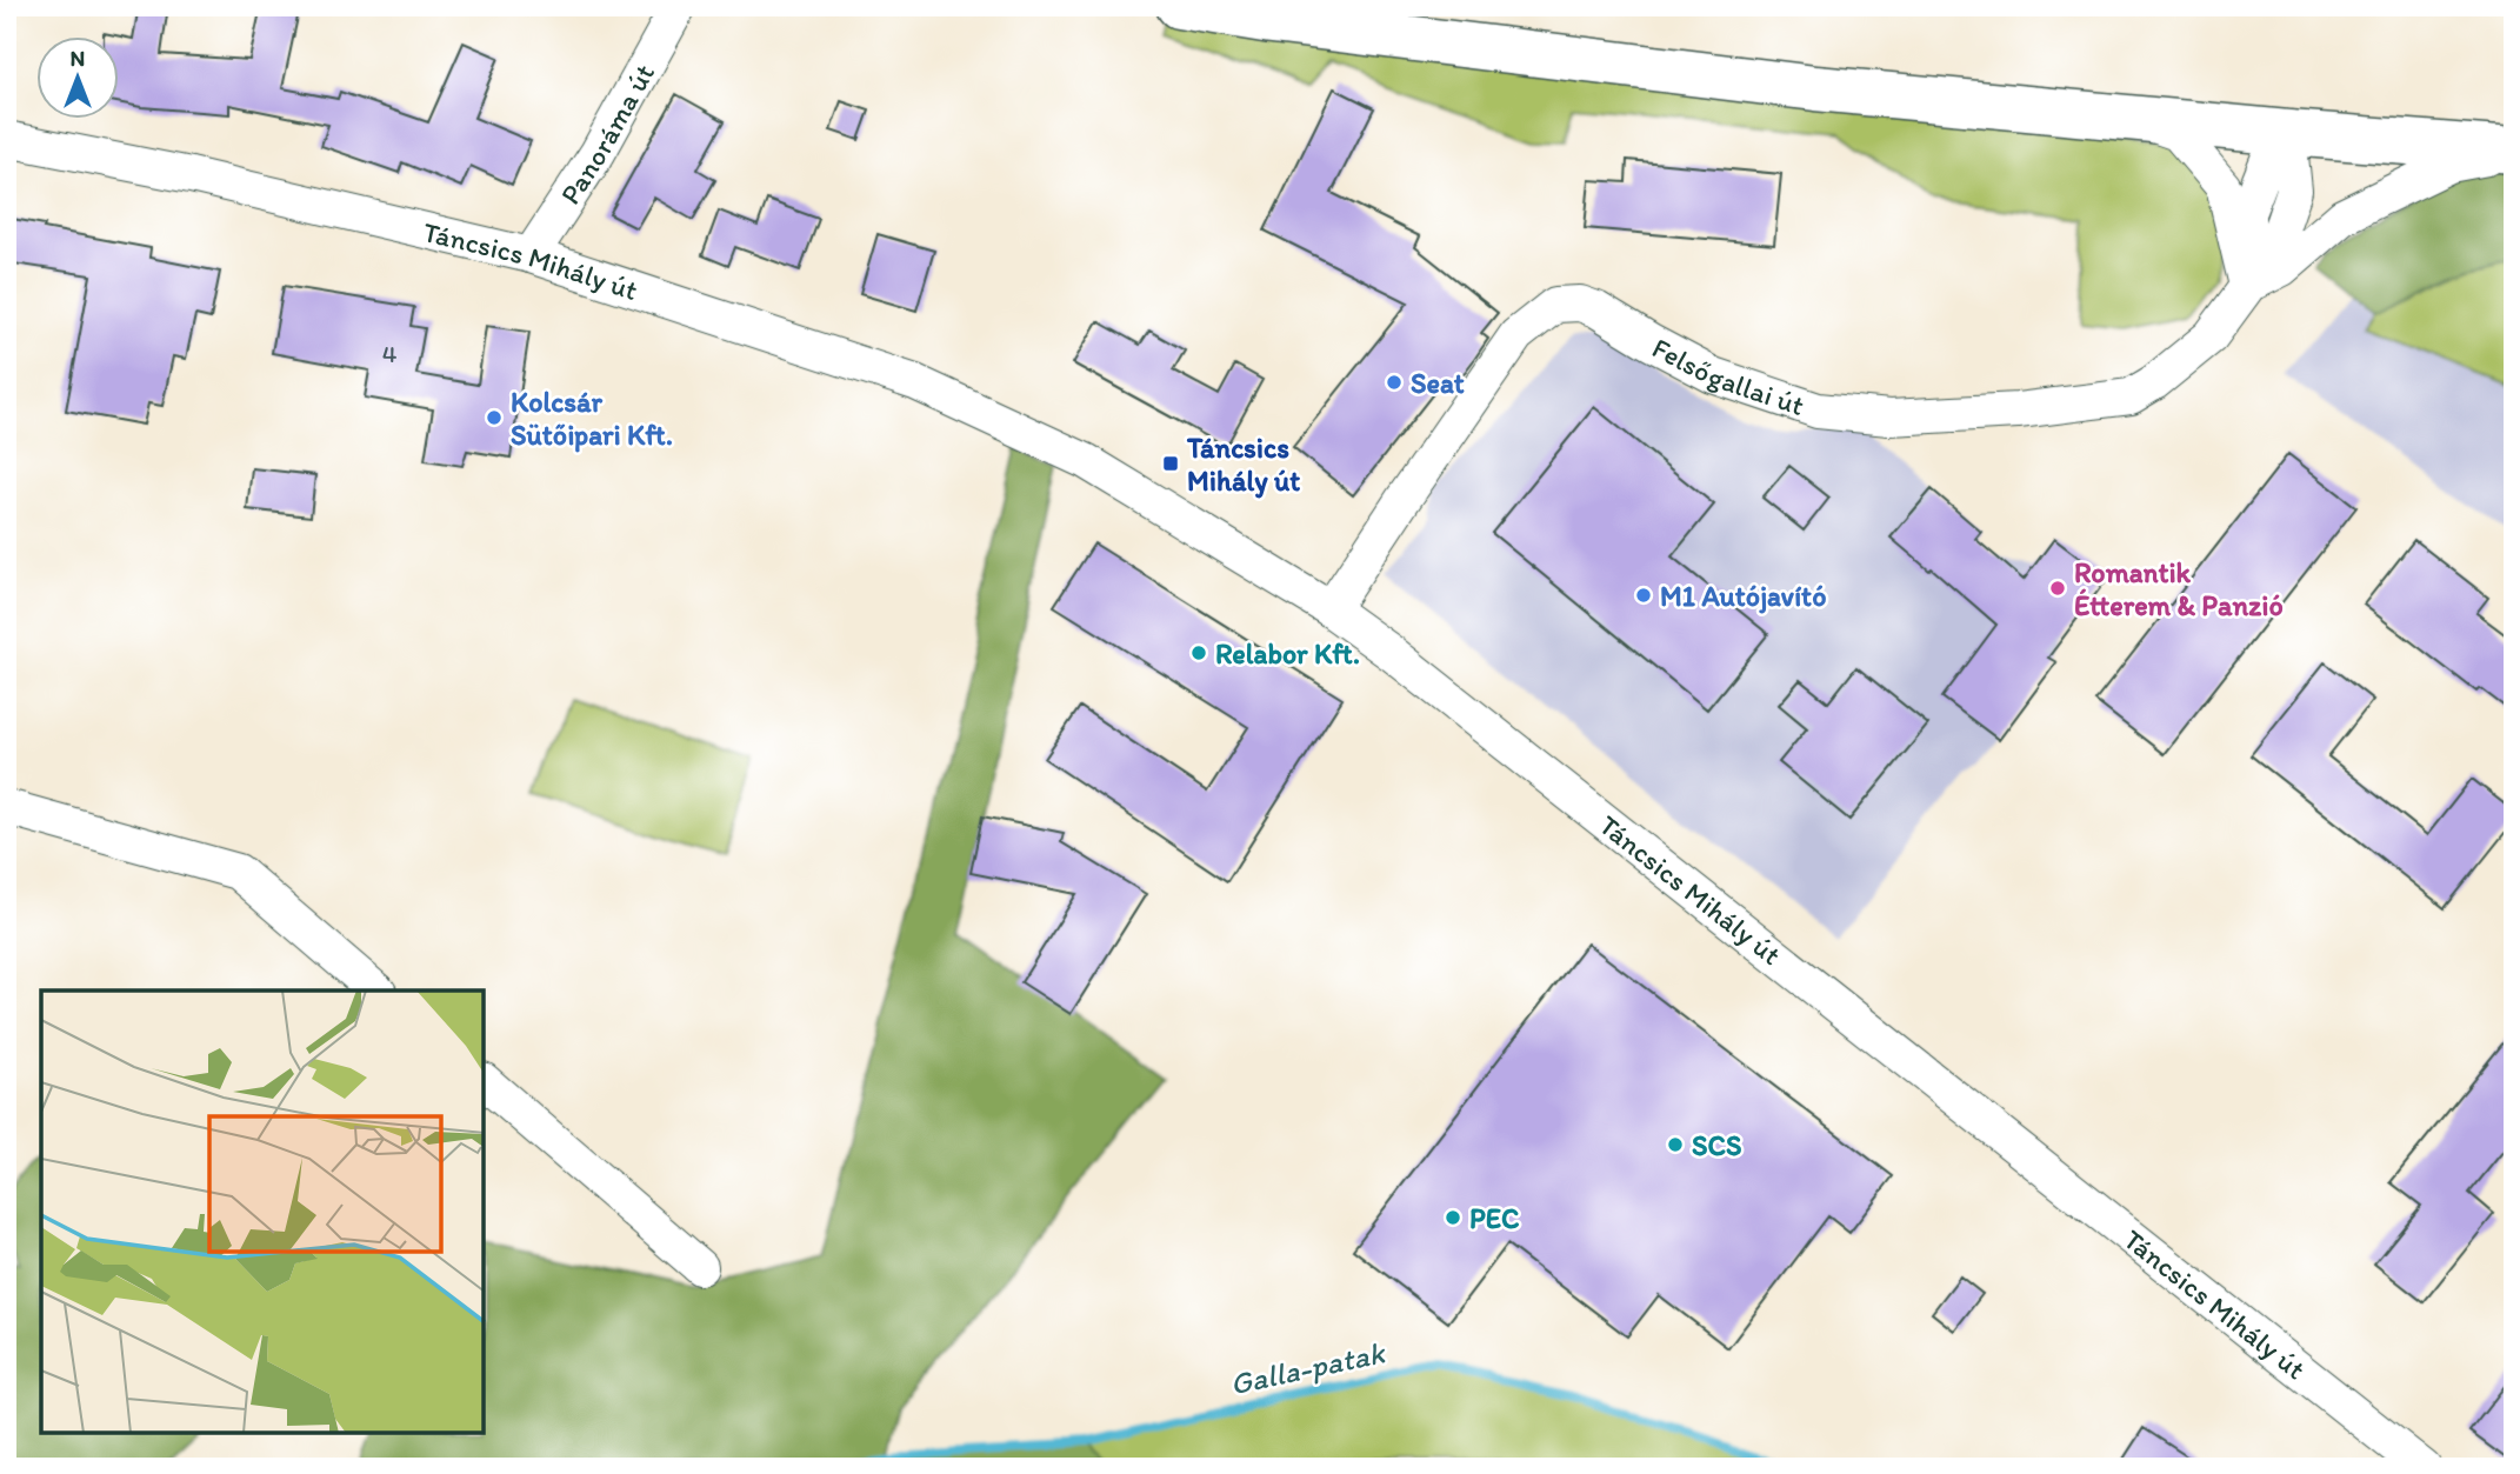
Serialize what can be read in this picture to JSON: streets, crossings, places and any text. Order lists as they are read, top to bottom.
{
  "streets": {
    "street": ["Panoráma út", "Táncsics Mihály út", "Felsőgallai út"]
  },
  "crossings": [
    ["Panoráma út", "Táncsics Mihály út"],
    ["Táncsics Mihály út", "Felsőgallai út"]
  ],
  "water": ["Galla-patak"],
  "places": {
    "other": [
      "Seat",
      "Kolcsár Sütőipari Kft.",
      "Romantik Étterem & Panzió",
      "M1 Autójavító",
      "Relabor Kft.",
      "SCS",
      "PEC"
    ],
    "transit": ["Táncsics Mihály út"]
  },
  "house_numbers": ["4"],
  "north": "top"
}
